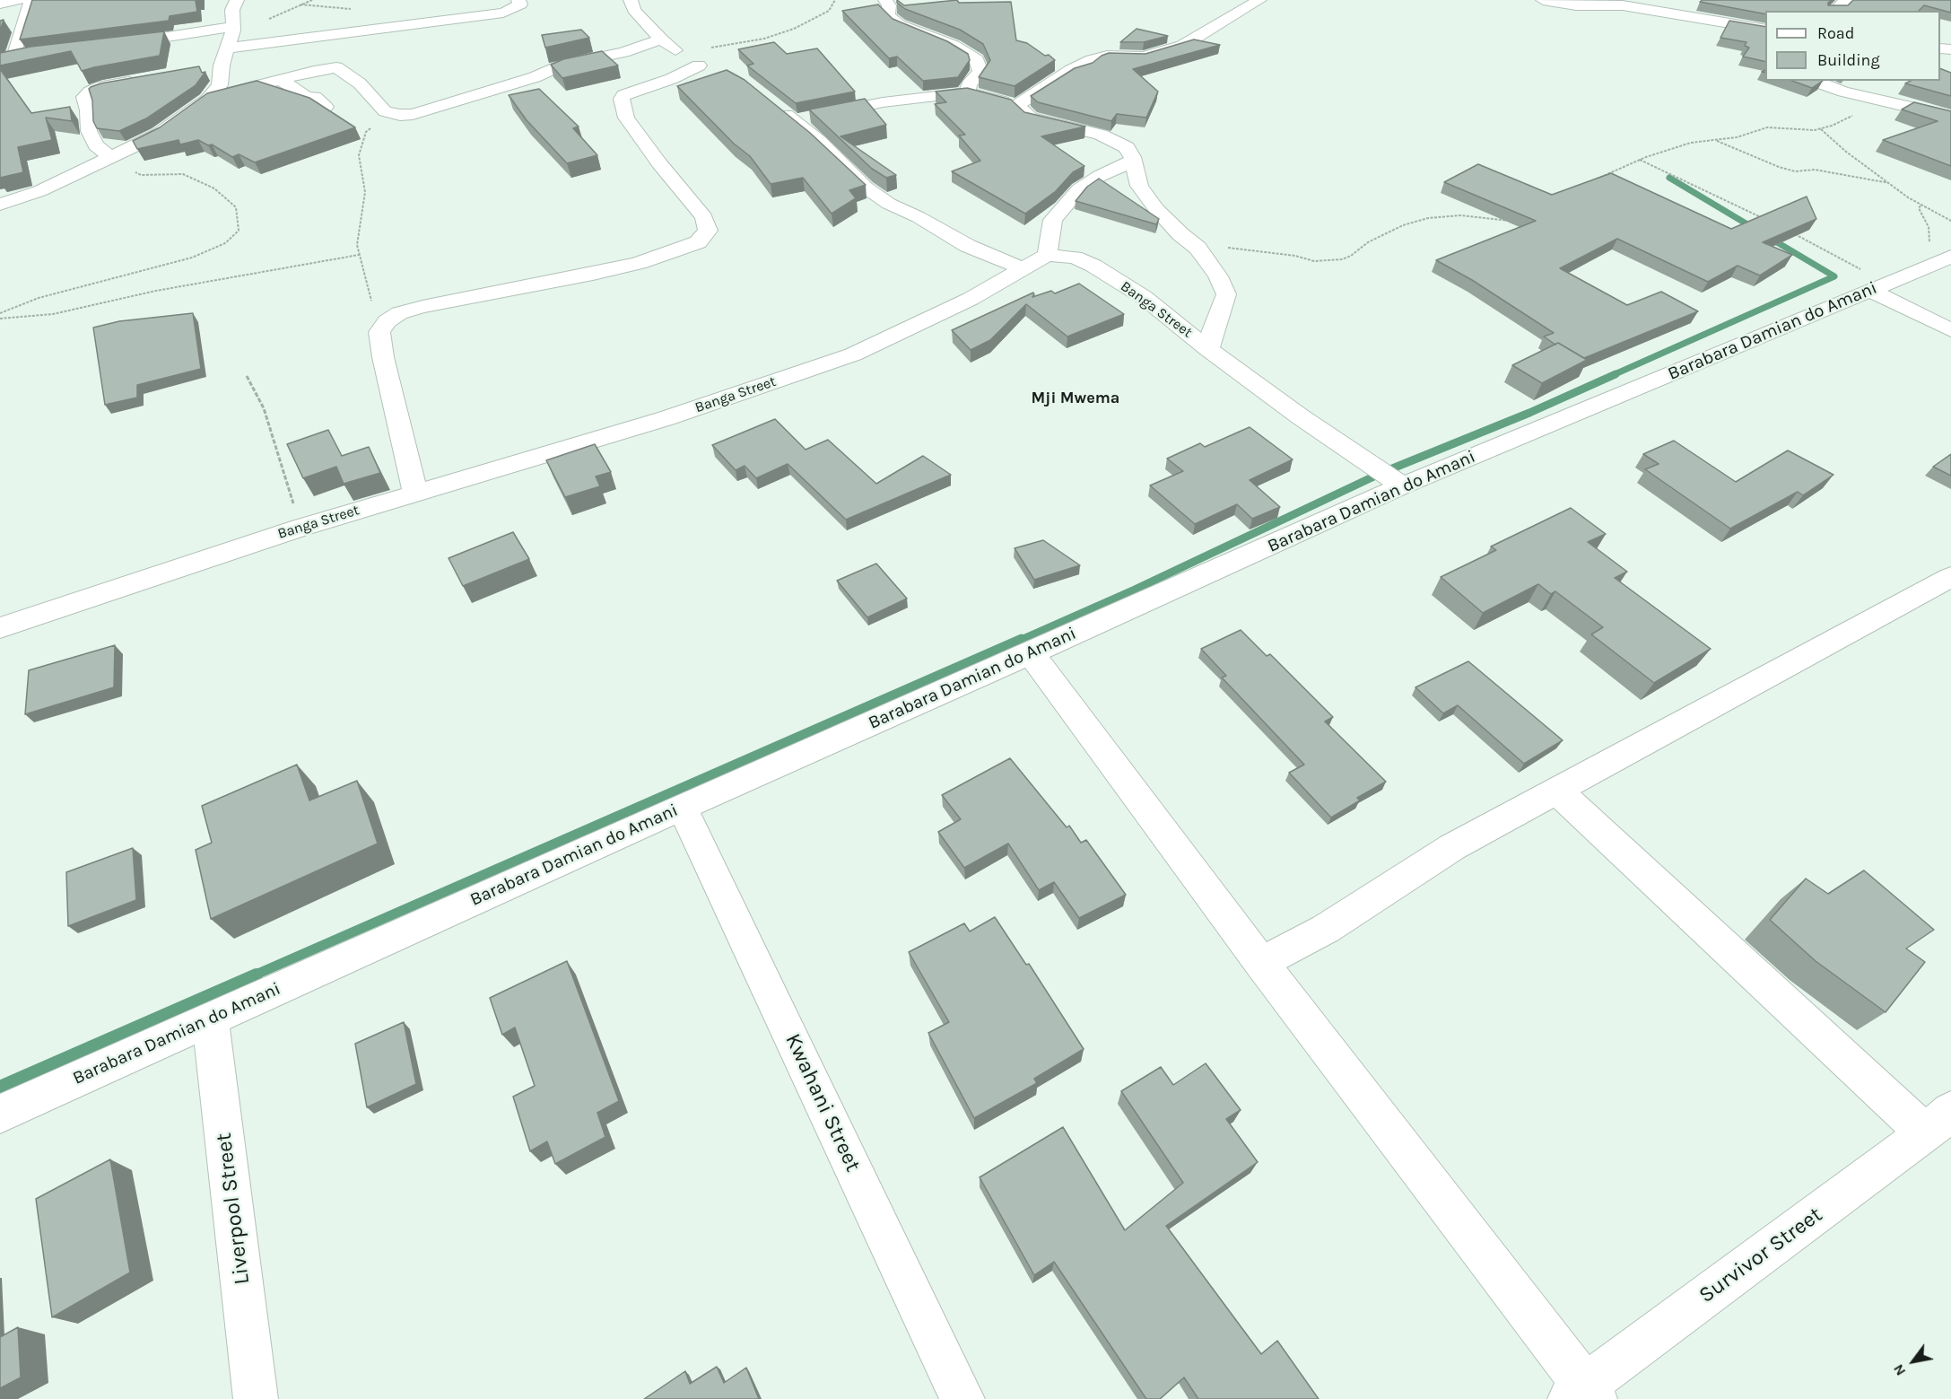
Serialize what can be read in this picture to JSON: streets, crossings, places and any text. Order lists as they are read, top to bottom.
{
  "streets": {
    "street": [
      "Banga Street",
      "Barabara Damian do Amani",
      "Kwahani Street",
      "Liverpool Street",
      "Survivor Street"
    ]
  },
  "crossings": [
    ["Banga Street", "Barabara Damian do Amani"],
    ["Barabara Damian do Amani", "Kwahani Street"],
    ["Barabara Damian do Amani", "Liverpool Street"]
  ],
  "districts": ["Mji Mwema"],
  "legend": ["Road", "Building"],
  "north": "bottom left"
}
